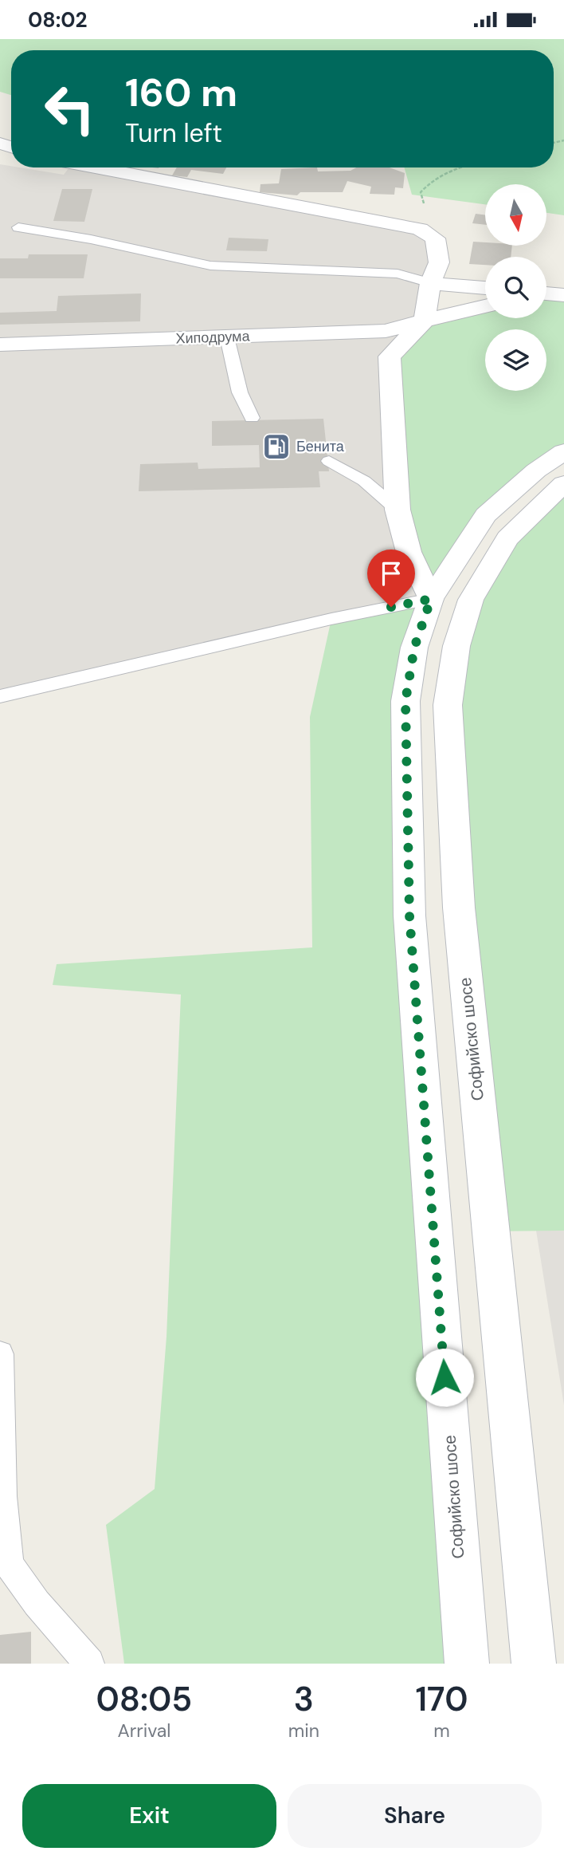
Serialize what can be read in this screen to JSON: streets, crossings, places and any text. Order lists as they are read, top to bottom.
{
  "streets": {
    "main road": ["Хиподрума", "Софийско шосе"]
  },
  "places": {
    "fuel station": ["Бенита"]
  },
  "north": "bottom",
  "page": {
    "status": "08:02",
    "turn": ["160 m", "Turn left"],
    "eta": [
      "08:05",
      "Arrival",
      "3",
      "min",
      "170",
      "m"
    ],
    "buttons": ["Exit", "Share"]
  }
}
